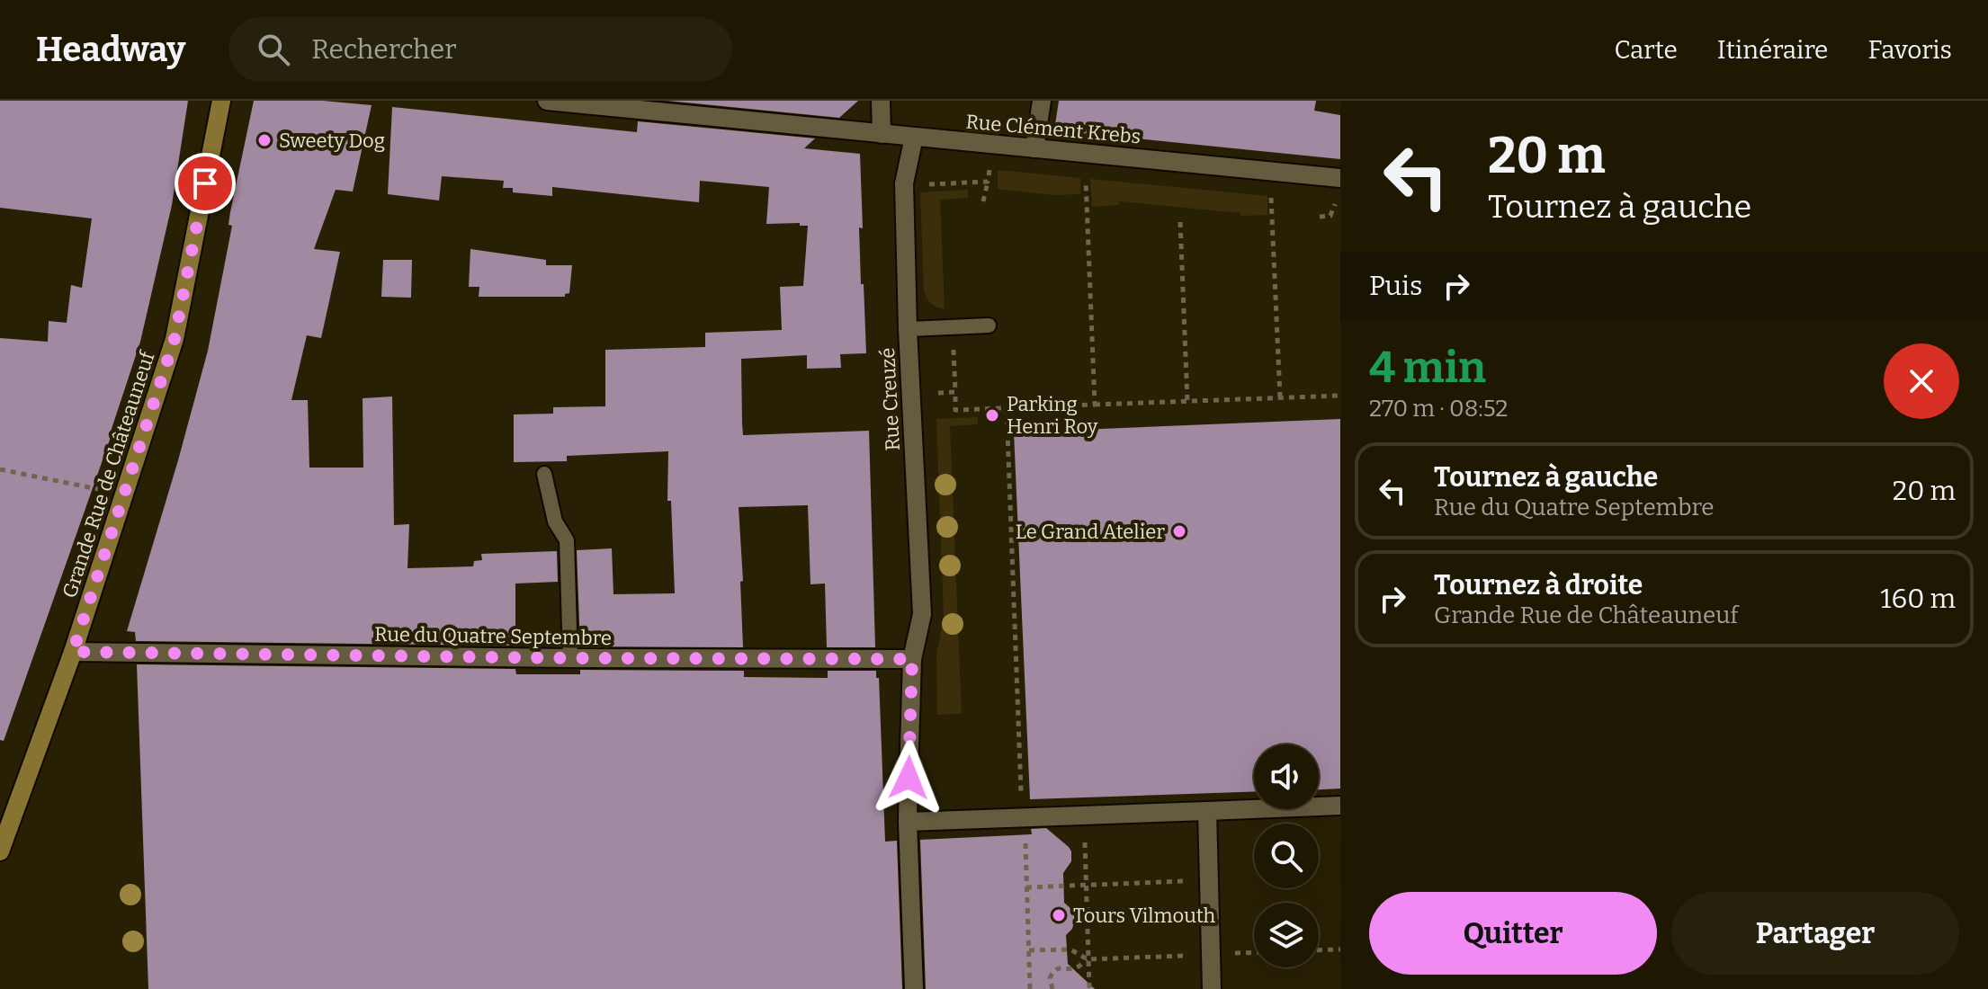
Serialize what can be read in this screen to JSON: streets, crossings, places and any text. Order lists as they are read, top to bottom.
{
  "streets": {
    "main road": ["Grande Rue de Châteauneuf"],
    "street": ["Rue Clément Krebs", "Rue Creuzé", "Rue du Quatre Septembre"]
  },
  "crossings": [
    ["Rue Clément Krebs", "Rue Creuzé"],
    ["Rue Creuzé", "Rue du Quatre Septembre"],
    ["Grande Rue de Châteauneuf", "Rue du Quatre Septembre"]
  ],
  "places": [
    "Sweety Dog",
    "Parking Henri Roy",
    "Le Grand Atelier",
    "Tours Vilmouth"
  ],
  "page": {
    "header": "Headway",
    "search": "Rechercher",
    "nav": ["Carte", "Itinéraire", "Favoris"],
    "turn": ["20 m", "Tournez à gauche"],
    "then": "Puis",
    "heading": ["4 min", "270 m · 08:52"],
    "list": [
      {
        "name": "Tournez à gauche",
        "note": "Rue du Quatre Septembre",
        "value": "20 m"
      },
      {
        "name": "Tournez à droite",
        "note": "Grande Rue de Châteauneuf",
        "value": "160 m"
      }
    ],
    "buttons": ["Quitter", "Partager"]
  }
}
